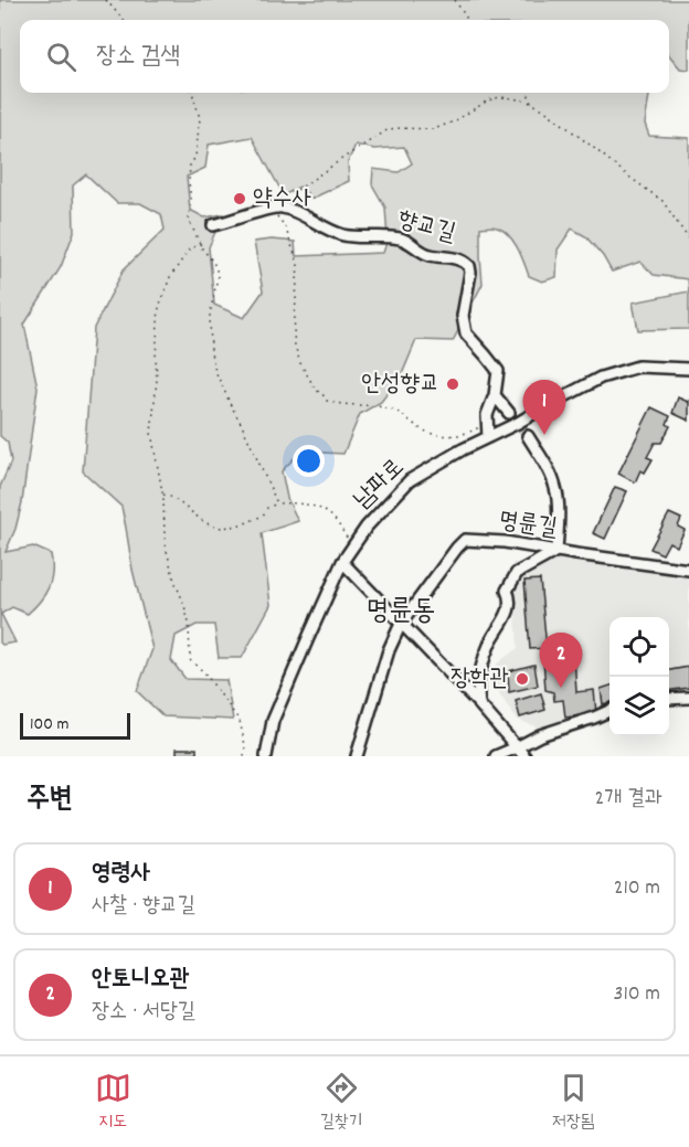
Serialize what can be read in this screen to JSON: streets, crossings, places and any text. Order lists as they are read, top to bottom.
{
  "streets": {
    "street": ["향교길", "남파로", "명륜길"]
  },
  "districts": ["명륜동"],
  "places": ["약수사", "안성향교", "장학관"],
  "scale_bar": "100 m",
  "page": {
    "search": "장소 검색",
    "pins": ["1", "2"],
    "scale": "100 m",
    "heading": ["주변", "2개 결과"],
    "list": [
      {
        "mark": "1",
        "name": "영령사",
        "note": "사찰 · 향교길",
        "value": "210 m"
      },
      {
        "mark": "2",
        "name": "안토니오관",
        "note": "장소 · 서당길",
        "value": "310 m"
      }
    ],
    "nav": ["지도", "길찾기", "저장됨"]
  }
}
